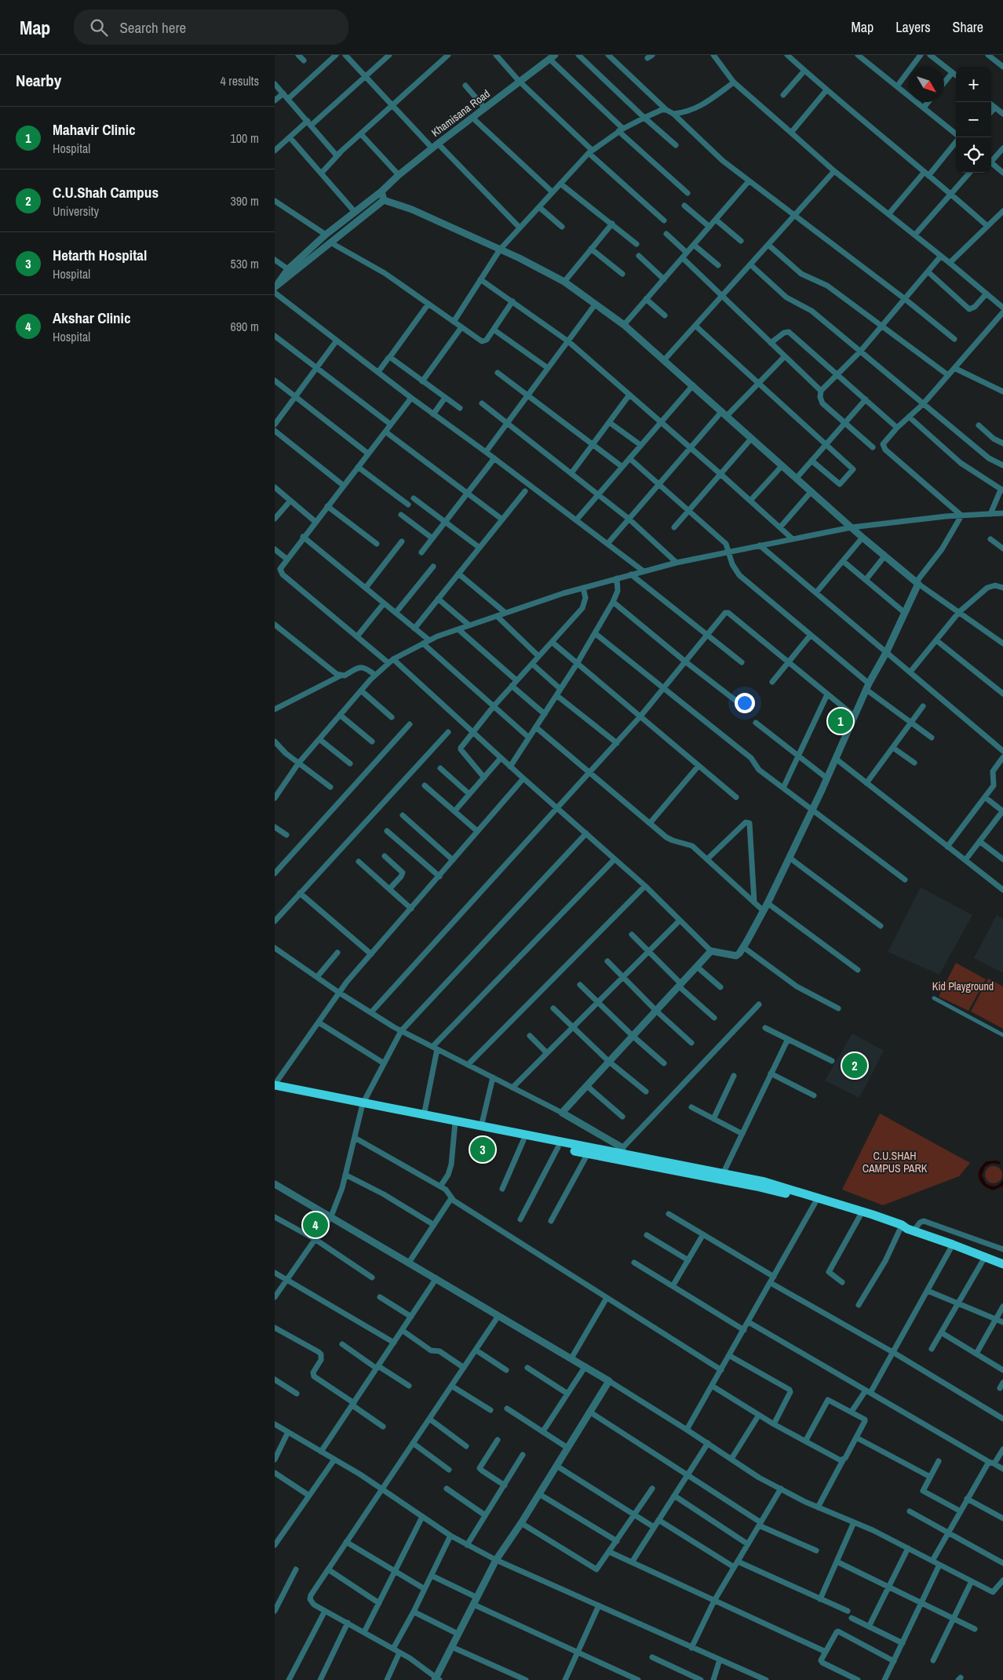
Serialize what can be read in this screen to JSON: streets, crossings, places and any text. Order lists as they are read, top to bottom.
{
  "streets": {
    "street": ["Khamisana Road"]
  },
  "parks": ["Kid Playground", "C.U.SHAH CAMPUS PARK"],
  "north": "bottom right",
  "page": {
    "header": "Map",
    "search": "Search here",
    "nav": ["Map", "Layers", "Share"],
    "heading": ["Nearby", "4 results"],
    "map_buttons": ["+", "−"],
    "list": [
      {
        "mark": "1",
        "name": "Mahavir Clinic",
        "note": "Hospital",
        "value": "100 m"
      },
      {
        "mark": "2",
        "name": "C.U.Shah Campus",
        "note": "University",
        "value": "390 m"
      },
      {
        "mark": "3",
        "name": "Hetarth Hospital",
        "note": "Hospital",
        "value": "530 m"
      },
      {
        "mark": "4",
        "name": "Akshar Clinic",
        "note": "Hospital",
        "value": "690 m"
      }
    ],
    "pins": [
      "1",
      "2",
      "3",
      "4"
    ]
  }
}
